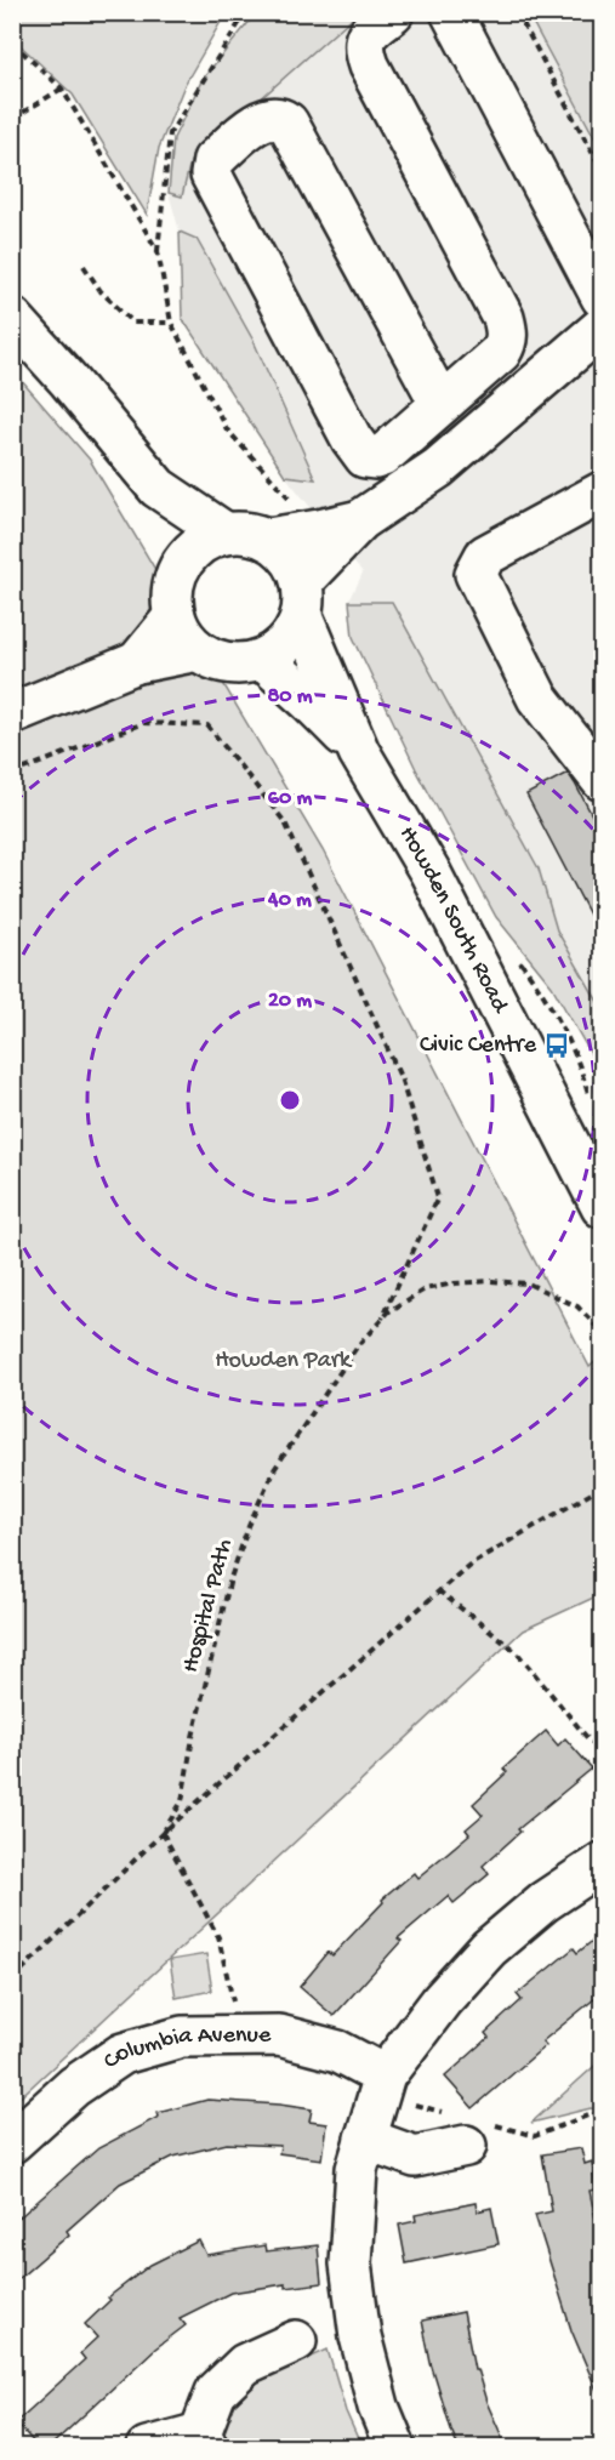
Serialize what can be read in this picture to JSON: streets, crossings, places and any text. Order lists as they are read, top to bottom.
{
  "streets": {
    "main road": ["Howden South Road", "Columbia Avenue"],
    "path": ["Hospital Path"]
  },
  "parks": ["Howden Park"],
  "places": {
    "bus stop": ["Civic Centre"]
  },
  "rings": [
    "80 m",
    "60 m",
    "40 m",
    "20 m"
  ]
}
